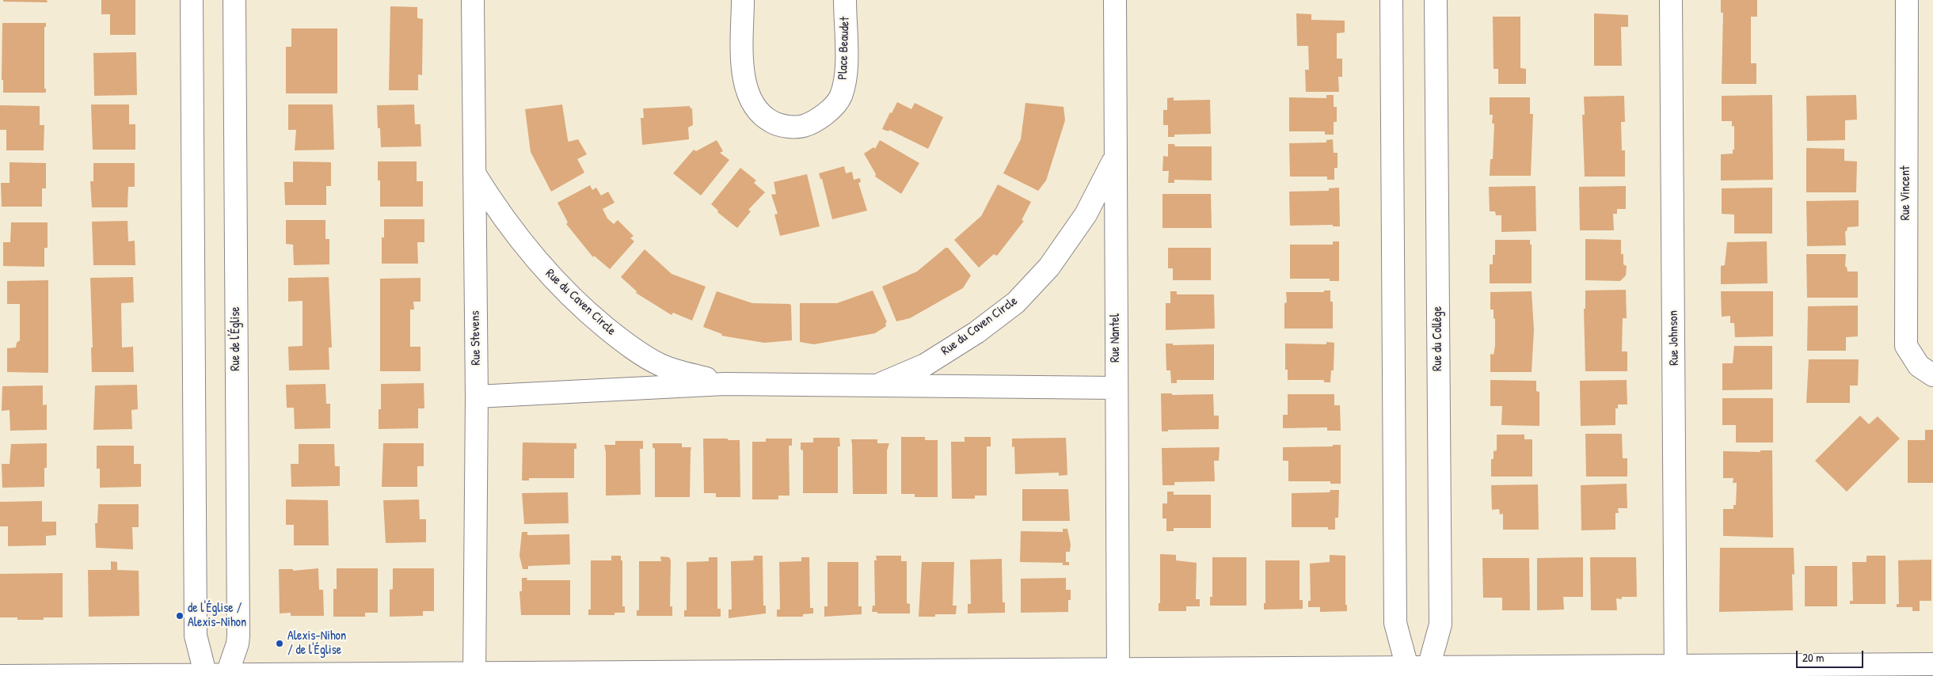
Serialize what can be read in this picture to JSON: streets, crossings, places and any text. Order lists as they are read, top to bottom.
{
  "streets": {
    "street": [
      "Place Beaudet",
      "Rue Vincent",
      "Rue du Caven Circle",
      "Rue Stevens",
      "Rue Nantel",
      "Rue Johnson",
      "Rue de l'Église",
      "Rue du Collège"
    ]
  },
  "crossings": [
    ["Rue du Caven Circle", "Rue Stevens"],
    ["Rue du Caven Circle", "Rue Nantel"]
  ],
  "places": ["de l'Église / Alexis-Nihon", "Alexis-Nihon / de l'Église"],
  "scale_bar": "20 m"
}
